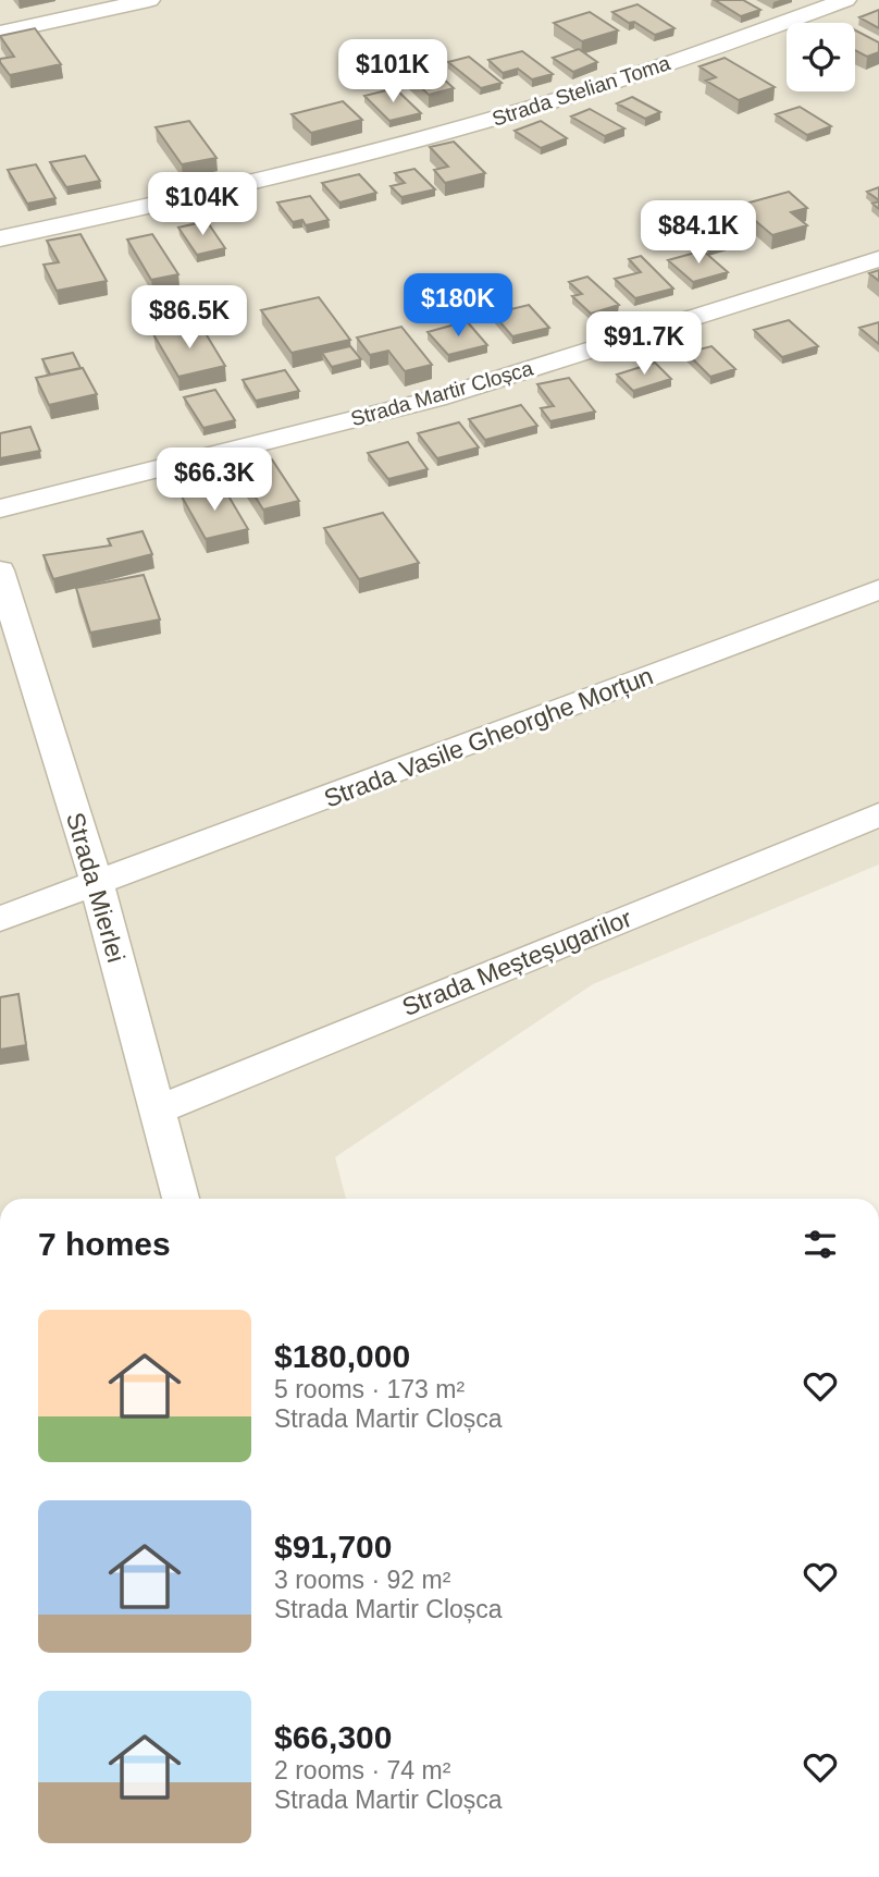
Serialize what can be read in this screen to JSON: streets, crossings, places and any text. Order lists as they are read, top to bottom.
{
  "streets": {
    "street": [
      "Strada Stelian Toma",
      "Strada Martir Cloșca",
      "Strada Vasile Gheorghe Morțun",
      "Strada Mierlei",
      "Strada Meșteșugarilor"
    ]
  },
  "crossings": [
    ["Strada Vasile Gheorghe Morțun", "Strada Mierlei"],
    ["Strada Mierlei", "Strada Meșteșugarilor"]
  ],
  "page": {
    "price": [
      "$101K",
      "$104K",
      "$84.1K",
      "$180K",
      "$86.5K",
      "$91.7K",
      "$66.3K"
    ],
    "heading": "7 homes",
    "list": [
      {
        "name": "$180,000",
        "note": "5 rooms · 173 m² · Strada Martir Cloșca"
      },
      {
        "name": "$91,700",
        "note": "3 rooms · 92 m² · Strada Martir Cloșca"
      },
      {
        "name": "$66,300",
        "note": "2 rooms · 74 m² · Strada Martir Cloșca"
      }
    ]
  }
}
